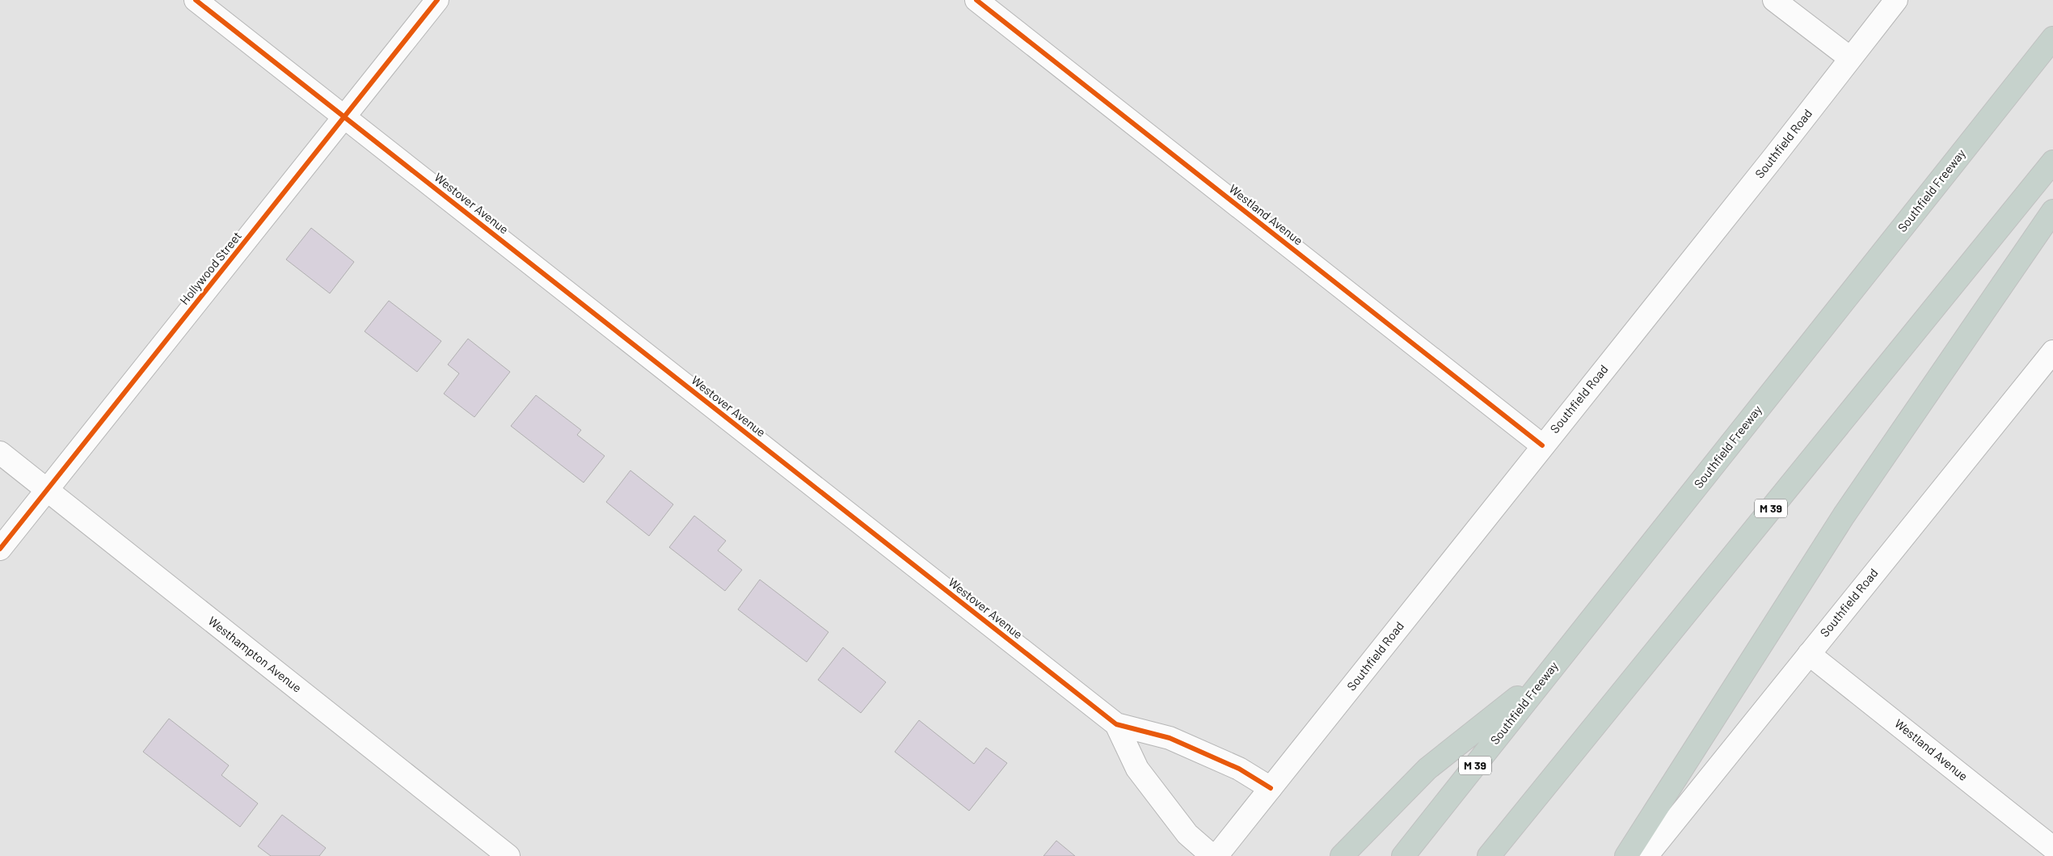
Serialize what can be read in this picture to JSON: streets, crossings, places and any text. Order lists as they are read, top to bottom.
{
  "streets": {
    "highway": ["Southfield Freeway", "M 39"],
    "street": [
      "Southfield Road",
      "Westover Avenue",
      "Westland Avenue",
      "Hollywood Street",
      "Westhampton Avenue"
    ]
  },
  "crossings": [
    ["Southfield Road", "Westover Avenue"],
    ["Southfield Road", "Westland Avenue"],
    ["Westover Avenue", "Hollywood Street"],
    ["Hollywood Street", "Westhampton Avenue"]
  ]
}
